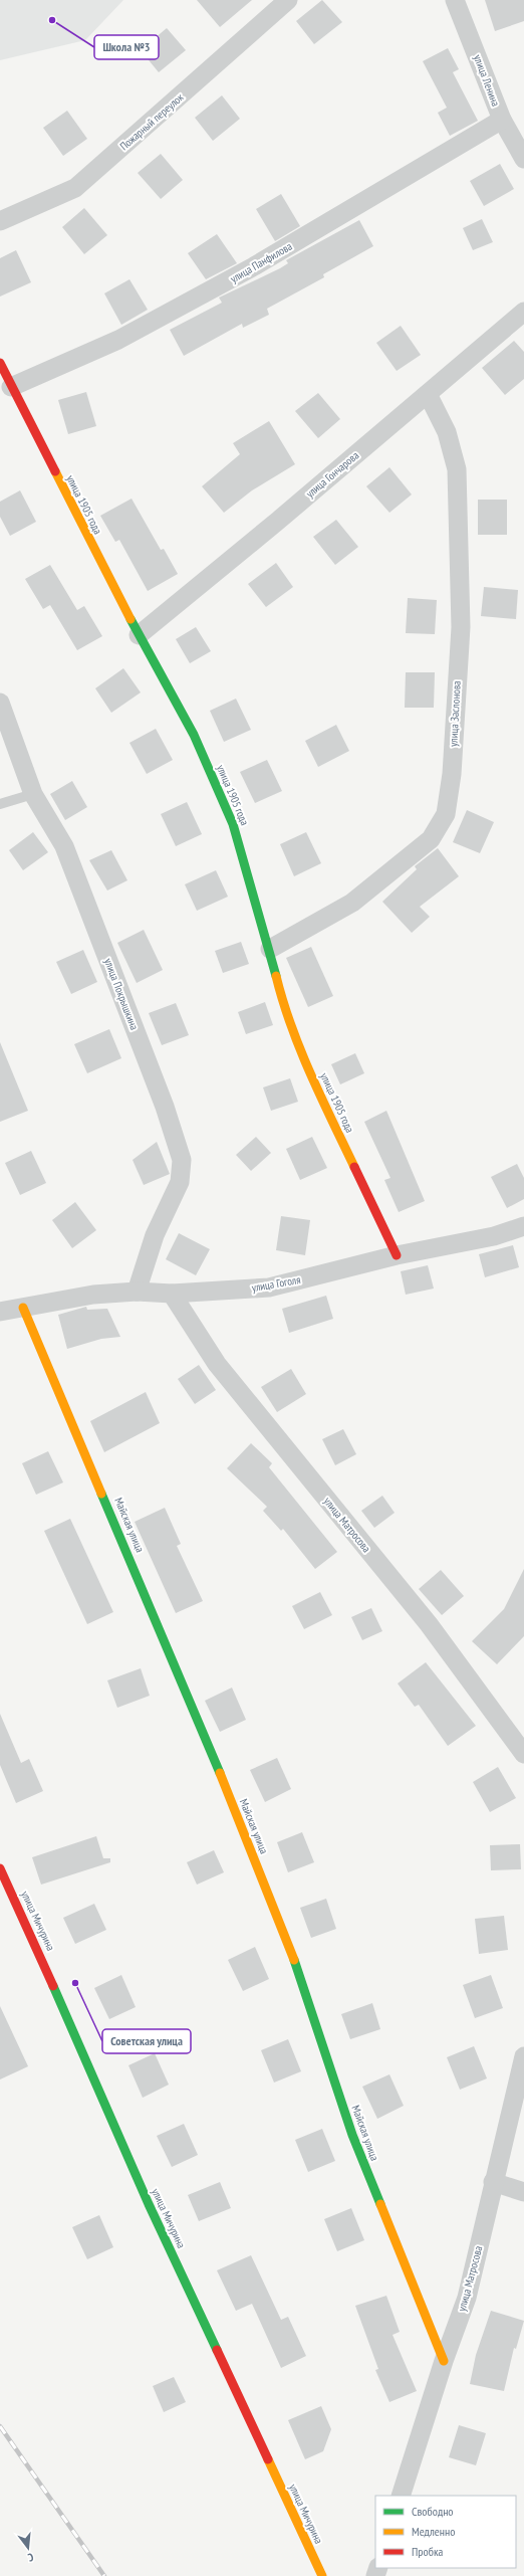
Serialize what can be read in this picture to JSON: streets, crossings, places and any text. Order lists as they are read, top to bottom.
{
  "streets": {
    "street": [
      "улица Ленина",
      "Пожарный переулок",
      "улица Панфилова",
      "улица Гончарова",
      "улица 1905 года",
      "улица Заслонова",
      "улица Покрышкина",
      "улица Гоголя",
      "Майская улица",
      "улица Матросова",
      "улица Мичурина"
    ]
  },
  "crossings": [
    ["улица Ленина", "улица Панфилова"],
    ["улица Панфилова", "улица 1905 года"],
    ["улица Гончарова", "улица 1905 года"],
    ["улица Гончарова", "улица Заслонова"],
    ["улица 1905 года", "улица Заслонова"],
    ["улица 1905 года", "улица Гоголя"],
    ["улица Покрышкина", "улица Гоголя"],
    ["улица Гоголя", "Майская улица"],
    ["улица Гоголя", "улица Матросова"],
    ["Майская улица", "улица Матросова"]
  ],
  "places": ["Школа №3", "Советская улица"],
  "legend": ["Свободно", "Медленно", "Пробка"],
  "north": "bottom"
}
